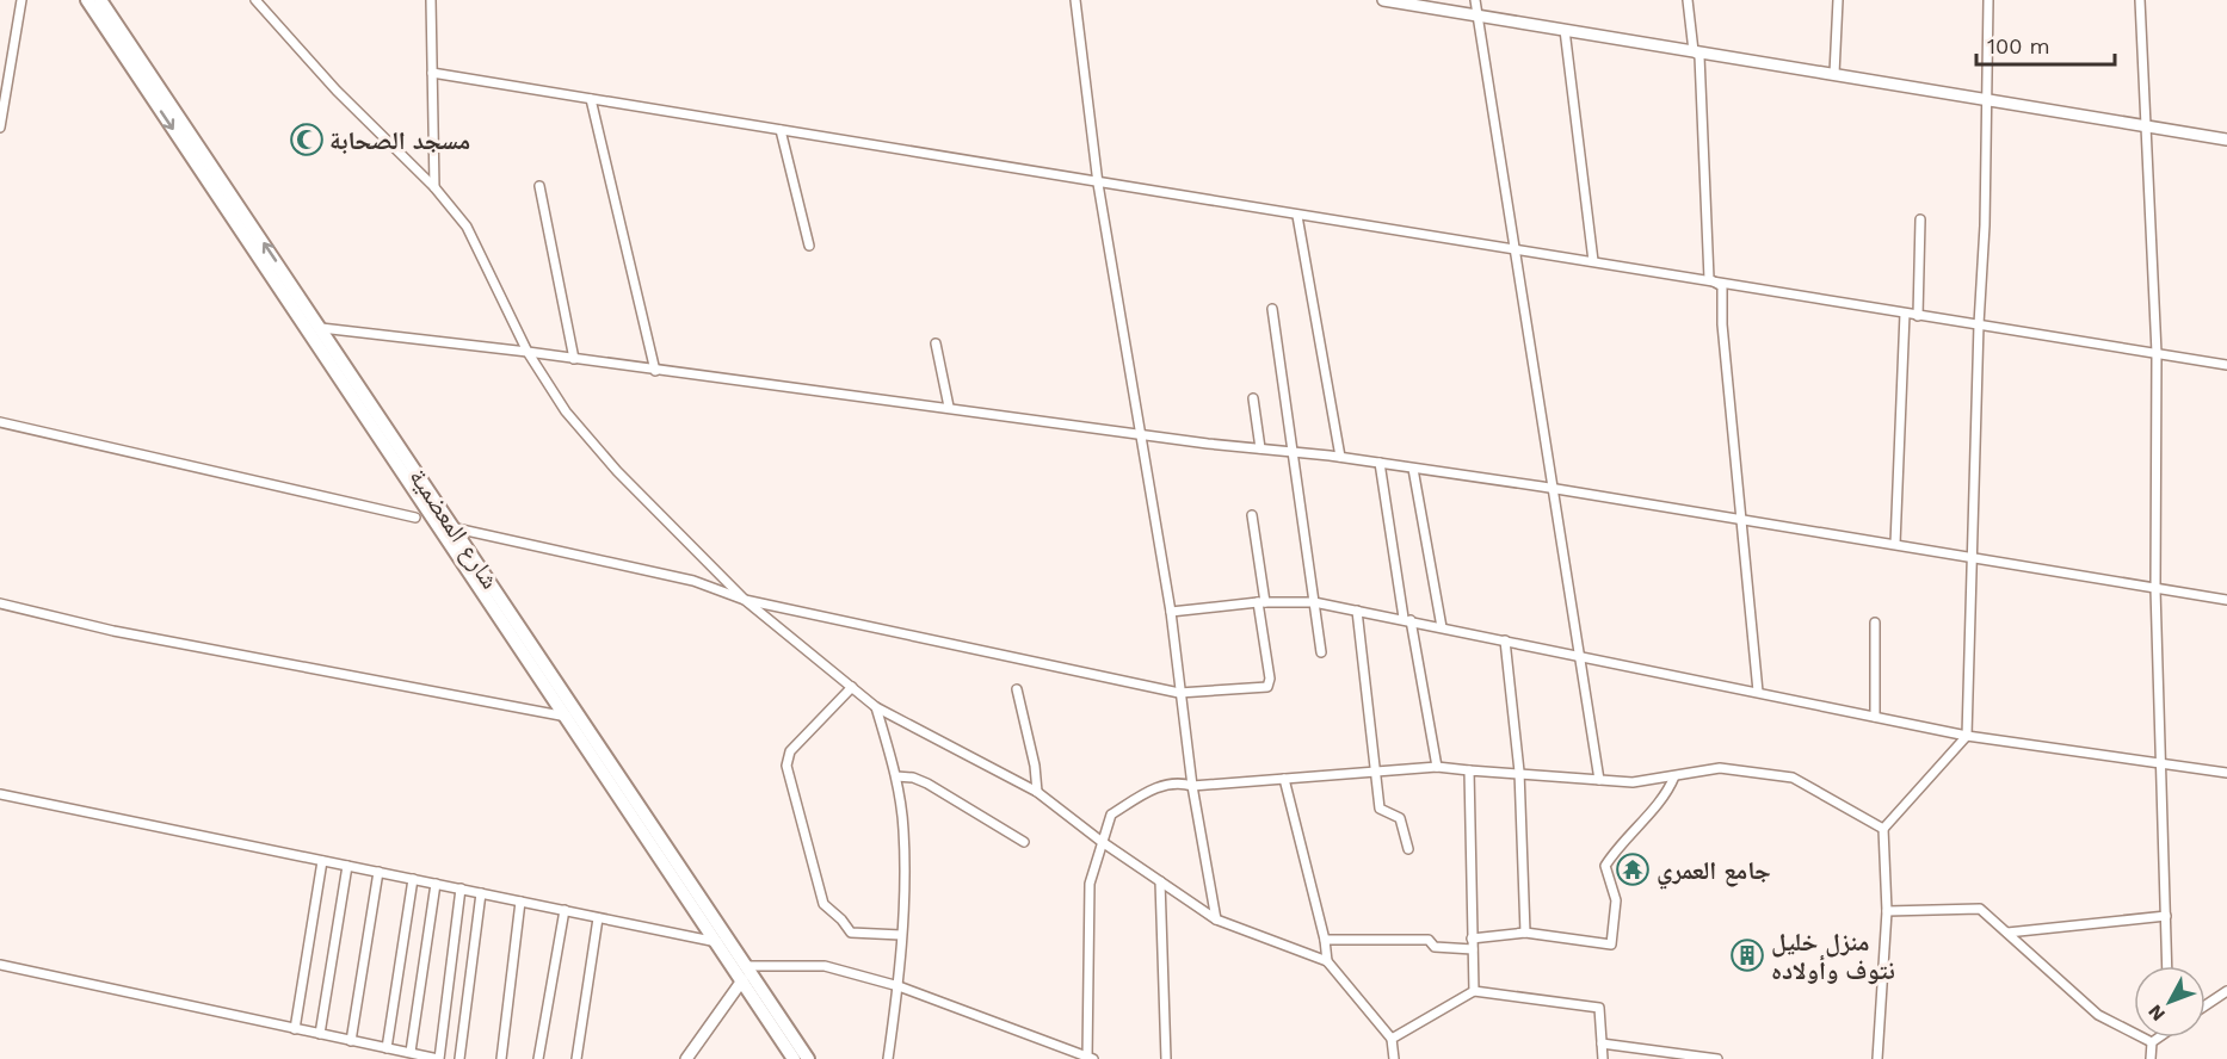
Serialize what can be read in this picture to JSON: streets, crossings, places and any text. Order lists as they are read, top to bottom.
{
  "streets": {
    "main road": ["شارع المعضمية"]
  },
  "places": {
    "mosque": ["مسجد الصحابة"],
    "temple": ["جامع العمري"],
    "building": ["منزل خليل نتوف وأولاده"]
  },
  "scale_bar": "100 m",
  "north": "bottom left"
}
